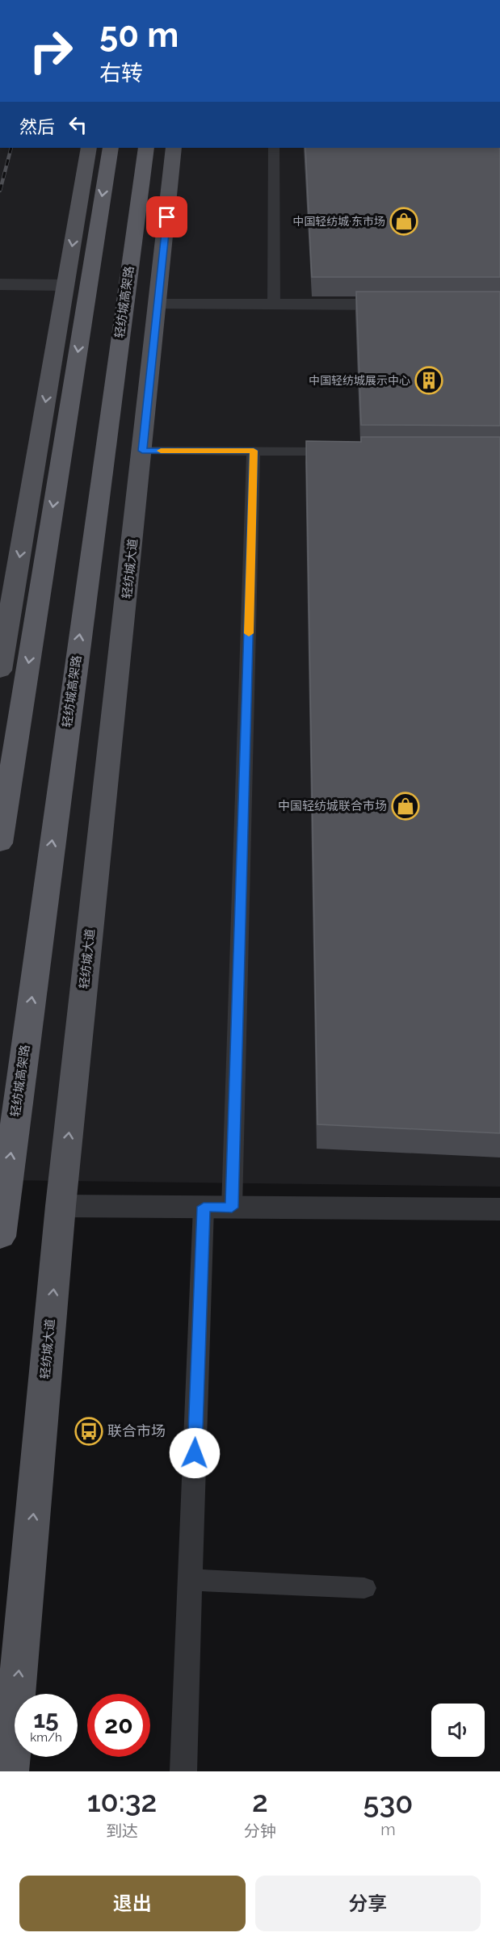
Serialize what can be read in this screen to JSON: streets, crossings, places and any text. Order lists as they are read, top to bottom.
{
  "streets": {
    "highway": ["轻纺城高架路"],
    "main road": ["轻纺城大道"]
  },
  "one_way": ["轻纺城大道"],
  "places": {
    "shop": ["中国轻纺城·东市场", "中国轻纺城联合市场"],
    "building": ["中国轻纺城展示中心"],
    "bus stop": ["联合市场"]
  },
  "page": {
    "turn": ["50 m", "右转"],
    "then": "然后",
    "speed": "15 km/h",
    "limit": "20",
    "eta": [
      "10:32",
      "到达",
      "2",
      "分钟",
      "530",
      "m"
    ],
    "buttons": ["退出", "分享"]
  }
}
